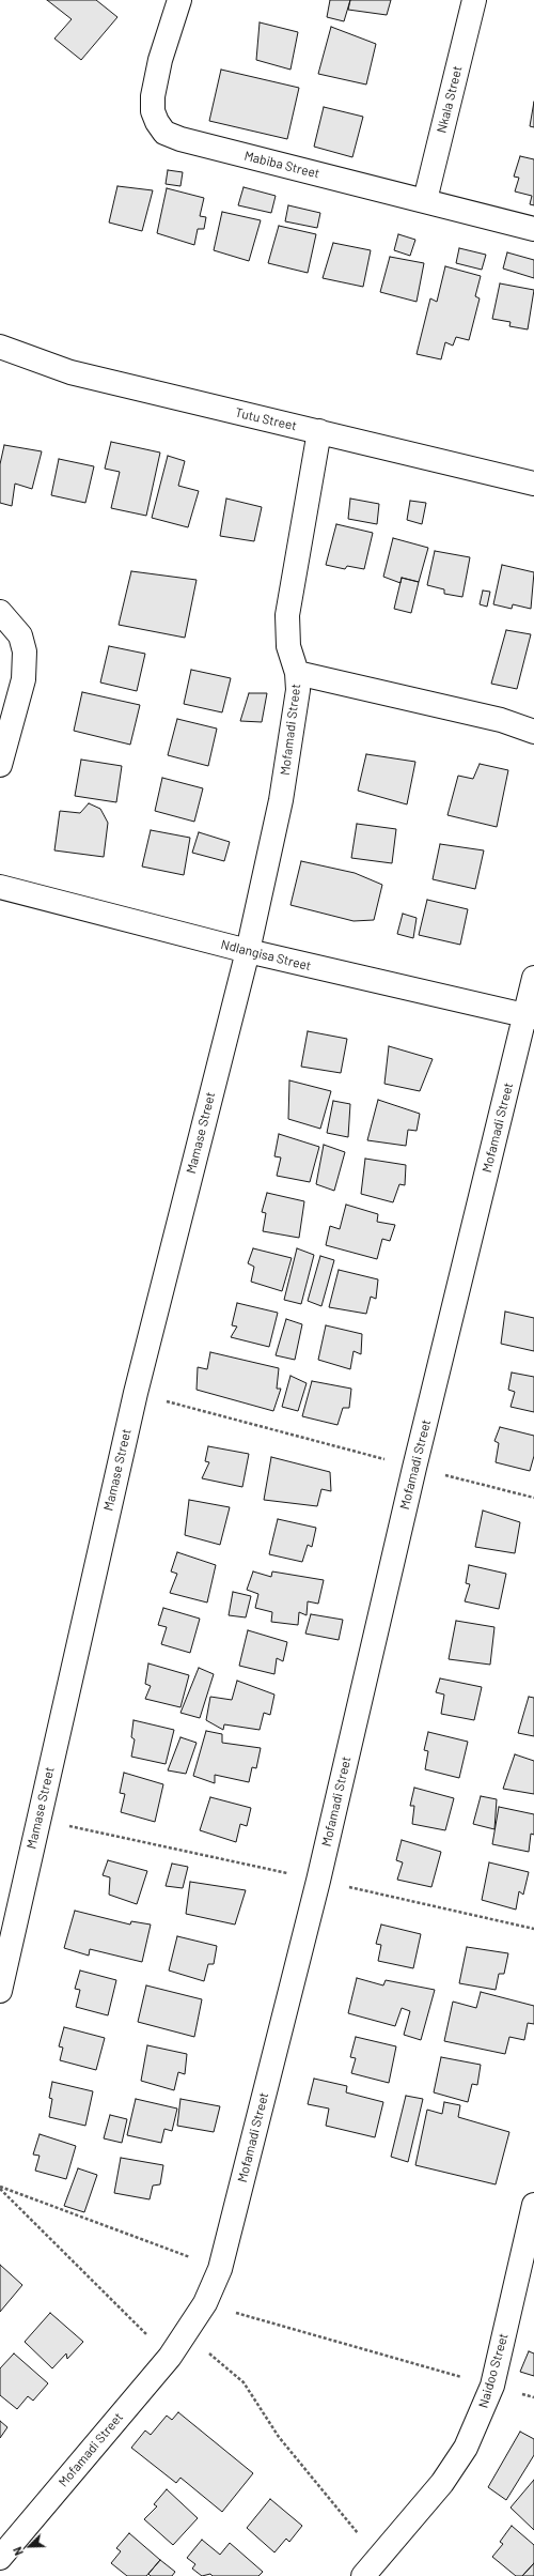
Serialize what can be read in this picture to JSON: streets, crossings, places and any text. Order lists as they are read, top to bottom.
{
  "streets": {
    "street": [
      "Nkala Street",
      "Mabiba Street",
      "Tutu Street",
      "Mofamadi Street",
      "Ndlangisa Street",
      "Mamase Street",
      "Naidoo Street"
    ]
  },
  "crossings": [
    ["Nkala Street", "Mabiba Street"],
    ["Mofamadi Street", "Ndlangisa Street"],
    ["Mofamadi Street", "Mamase Street"],
    ["Ndlangisa Street", "Mamase Street"]
  ],
  "north": "bottom left"
}
